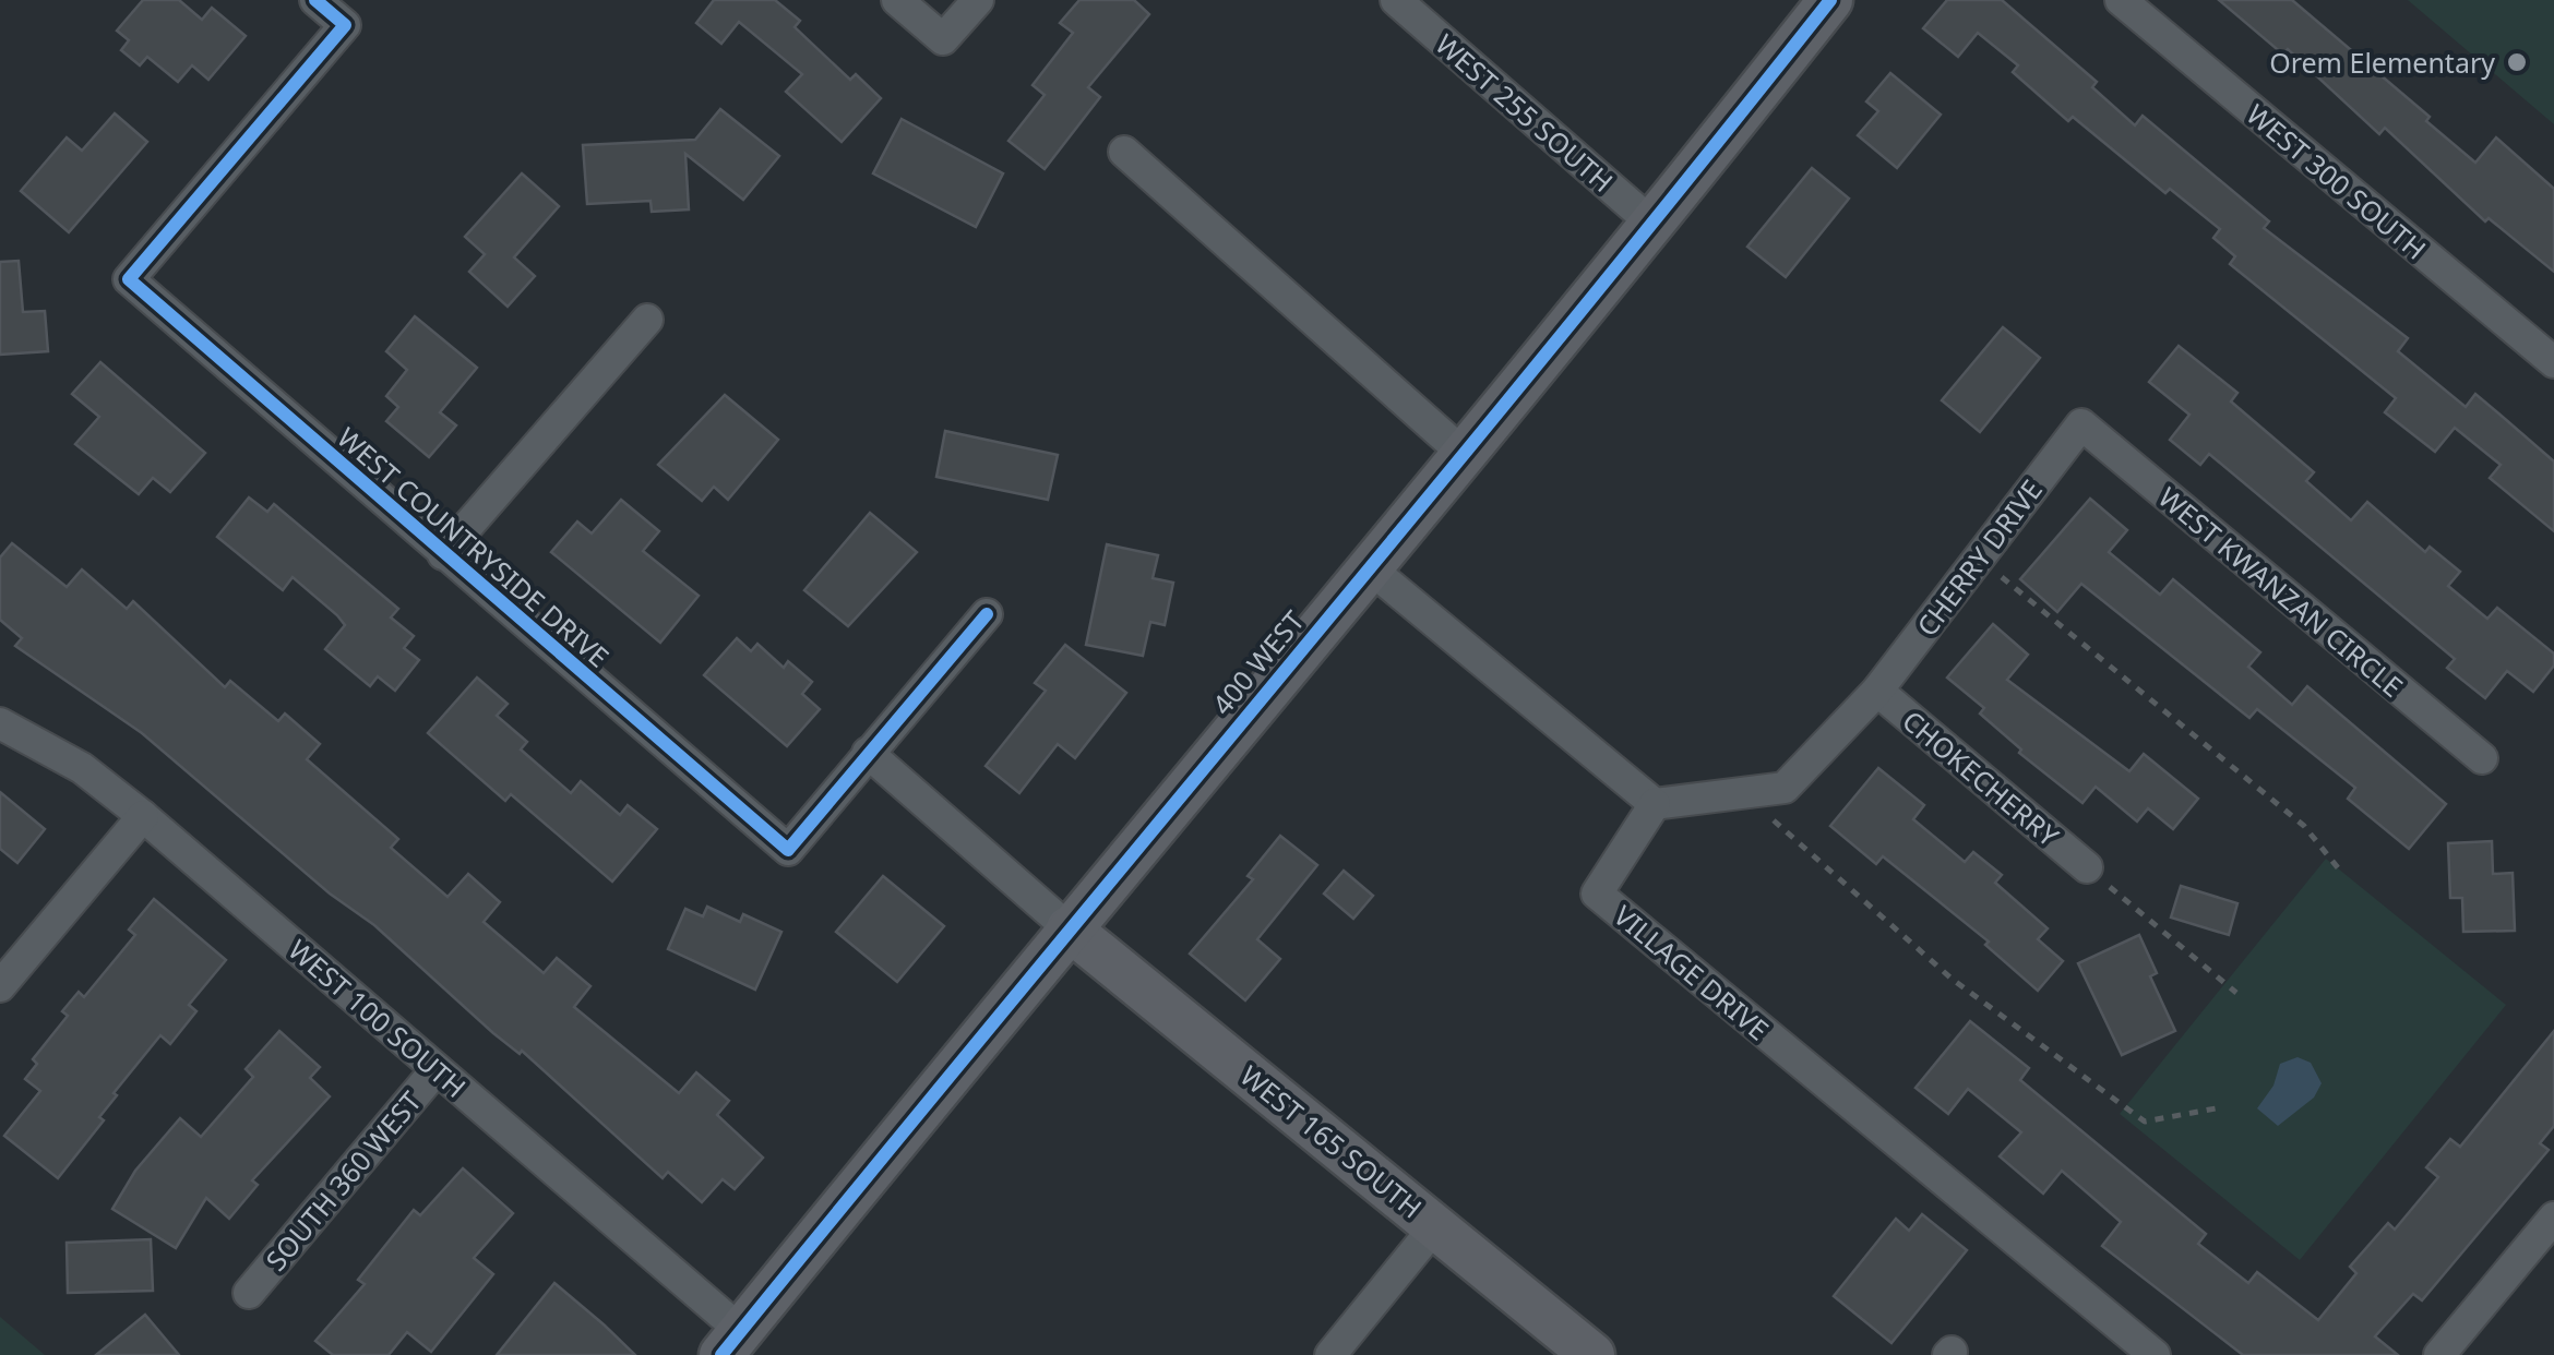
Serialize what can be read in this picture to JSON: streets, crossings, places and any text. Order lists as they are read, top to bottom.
{
  "streets": {
    "main road": ["400 WEST", "WEST 165 SOUTH"],
    "street": [
      "WEST 255 SOUTH",
      "WEST 300 SOUTH",
      "WEST COUNTRYSIDE DRIVE",
      "CHERRY DRIVE",
      "WEST KWANZAN CIRCLE",
      "CHOKECHERRY",
      "VILLAGE DRIVE",
      "WEST 100 SOUTH",
      "SOUTH 360 WEST"
    ]
  },
  "crossings": [
    ["WEST 255 SOUTH", "400 WEST"],
    ["CHERRY DRIVE", "WEST KWANZAN CIRCLE"],
    ["CHERRY DRIVE", "CHOKECHERRY"],
    ["400 WEST", "WEST 100 SOUTH"],
    ["400 WEST", "WEST 165 SOUTH"],
    ["CHOKECHERRY", "VILLAGE DRIVE"],
    ["WEST 100 SOUTH", "SOUTH 360 WEST"]
  ],
  "places": ["Orem Elementary"]
}
